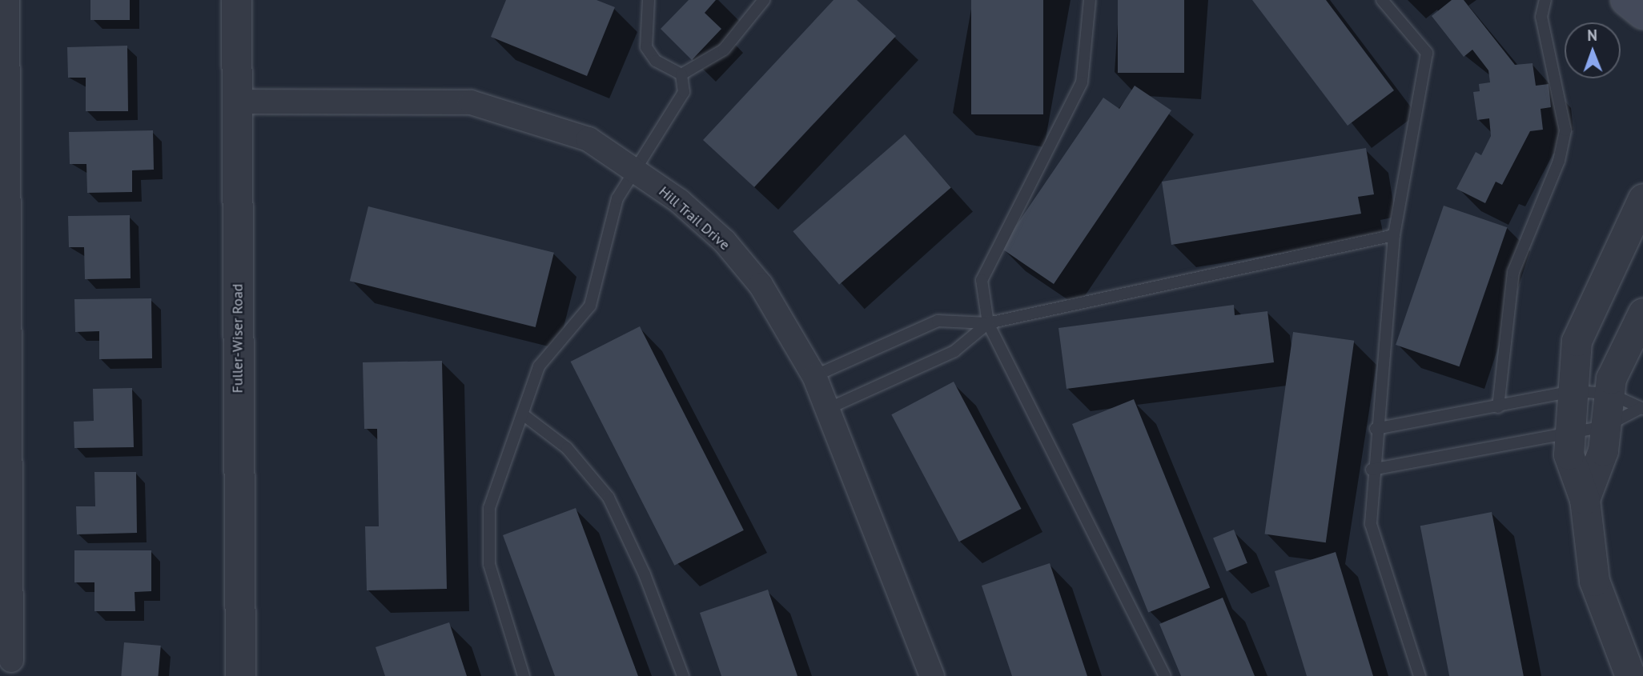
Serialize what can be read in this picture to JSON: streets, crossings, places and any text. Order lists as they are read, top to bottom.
{
  "streets": {
    "street": ["Hill Trail Drive", "Fuller-Wiser Road"]
  },
  "crossings": [
    ["Hill Trail Drive", "Fuller-Wiser Road"]
  ],
  "north": "top"
}
